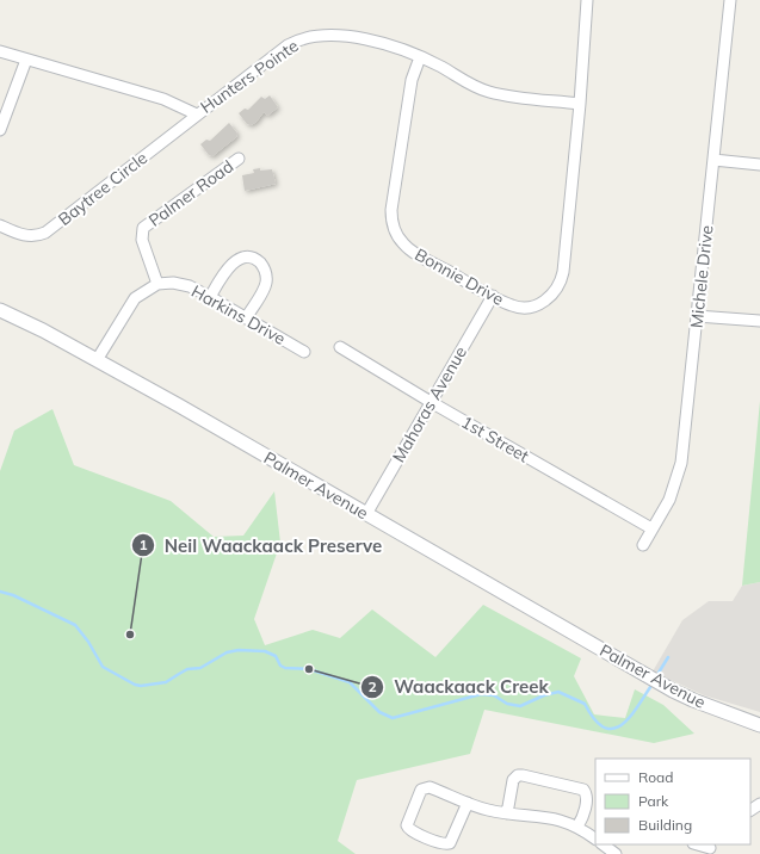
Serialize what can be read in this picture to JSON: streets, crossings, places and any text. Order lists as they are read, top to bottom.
{
  "streets": {
    "street": [
      "Hunters Pointe",
      "Baytree Circle",
      "Palmer Road",
      "Bonnie Drive",
      "Michele Drive",
      "Harkins Drive",
      "Mahoras Avenue",
      "1st Street",
      "Palmer Avenue"
    ]
  },
  "crossings": [
    ["Hunters Pointe", "Baytree Circle"],
    ["Hunters Pointe", "Bonnie Drive"],
    ["Palmer Road", "Harkins Drive"],
    ["Bonnie Drive", "Mahoras Avenue"],
    ["Michele Drive", "1st Street"],
    ["Mahoras Avenue", "1st Street"],
    ["Mahoras Avenue", "Palmer Avenue"]
  ],
  "places": ["Neil Waackaack Preserve", "Waackaack Creek"],
  "legend": ["Road", "Park", "Building"]
}
